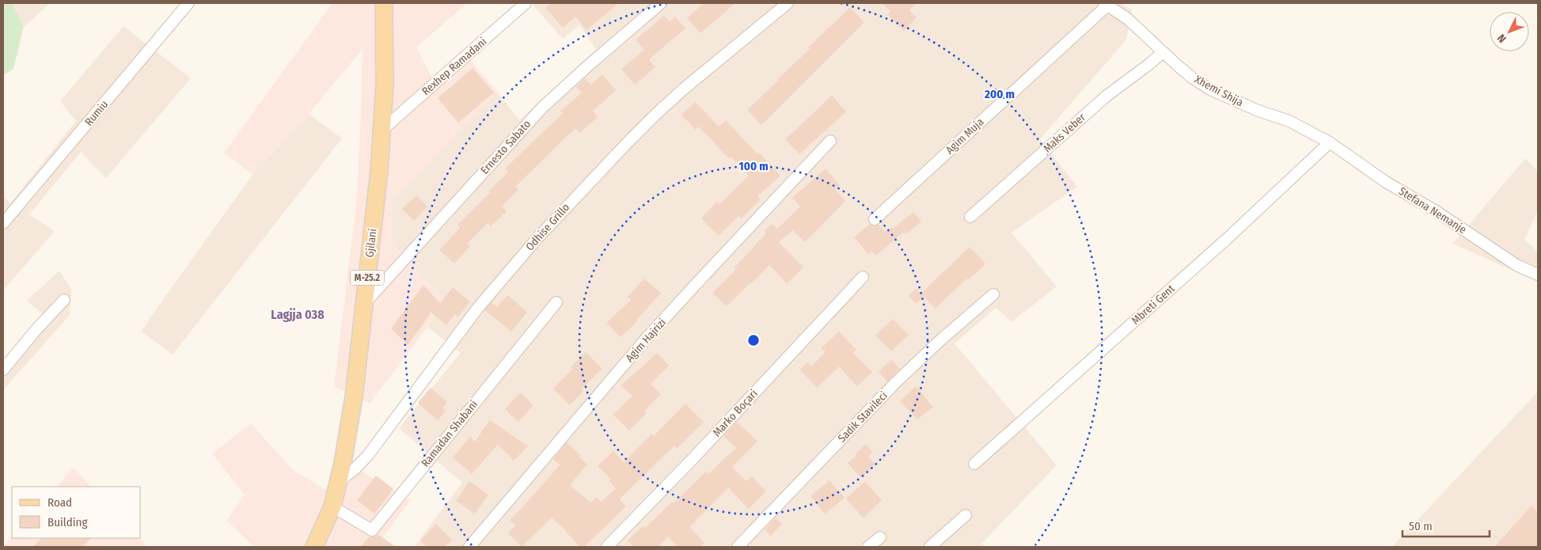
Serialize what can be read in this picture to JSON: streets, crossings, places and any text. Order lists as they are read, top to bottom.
{
  "streets": {
    "main road": ["Gjilani", "M-25.2"],
    "street": [
      "Rexhep Ramadani",
      "Xhemi Shija",
      "Rumiu",
      "Maks Veber",
      "Agim Muja",
      "Ernesto Sabato",
      "Stefana Nemanje",
      "Odhise Grillo",
      "Mbreti Gent",
      "Agim Hajrizi",
      "Marko Boçari",
      "Sadik Stavileci",
      "Ramadan Shabani"
    ]
  },
  "crossings": [
    ["Rexhep Ramadani", "Gjilani"],
    ["Xhemi Shija", "Maks Veber"],
    ["Xhemi Shija", "Agim Muja"],
    ["Xhemi Shija", "Stefana Nemanje"],
    ["Xhemi Shija", "Mbreti Gent"],
    ["Ernesto Sabato", "Gjilani"],
    ["Stefana Nemanje", "Mbreti Gent"],
    ["Odhise Grillo", "Gjilani"],
    ["Gjilani", "Ramadan Shabani"]
  ],
  "districts": ["Lagjja 038"],
  "legend": ["Road", "Building"],
  "scale_bar": "50 m",
  "north": "bottom left",
  "rings": ["200 m", "100 m"]
}
